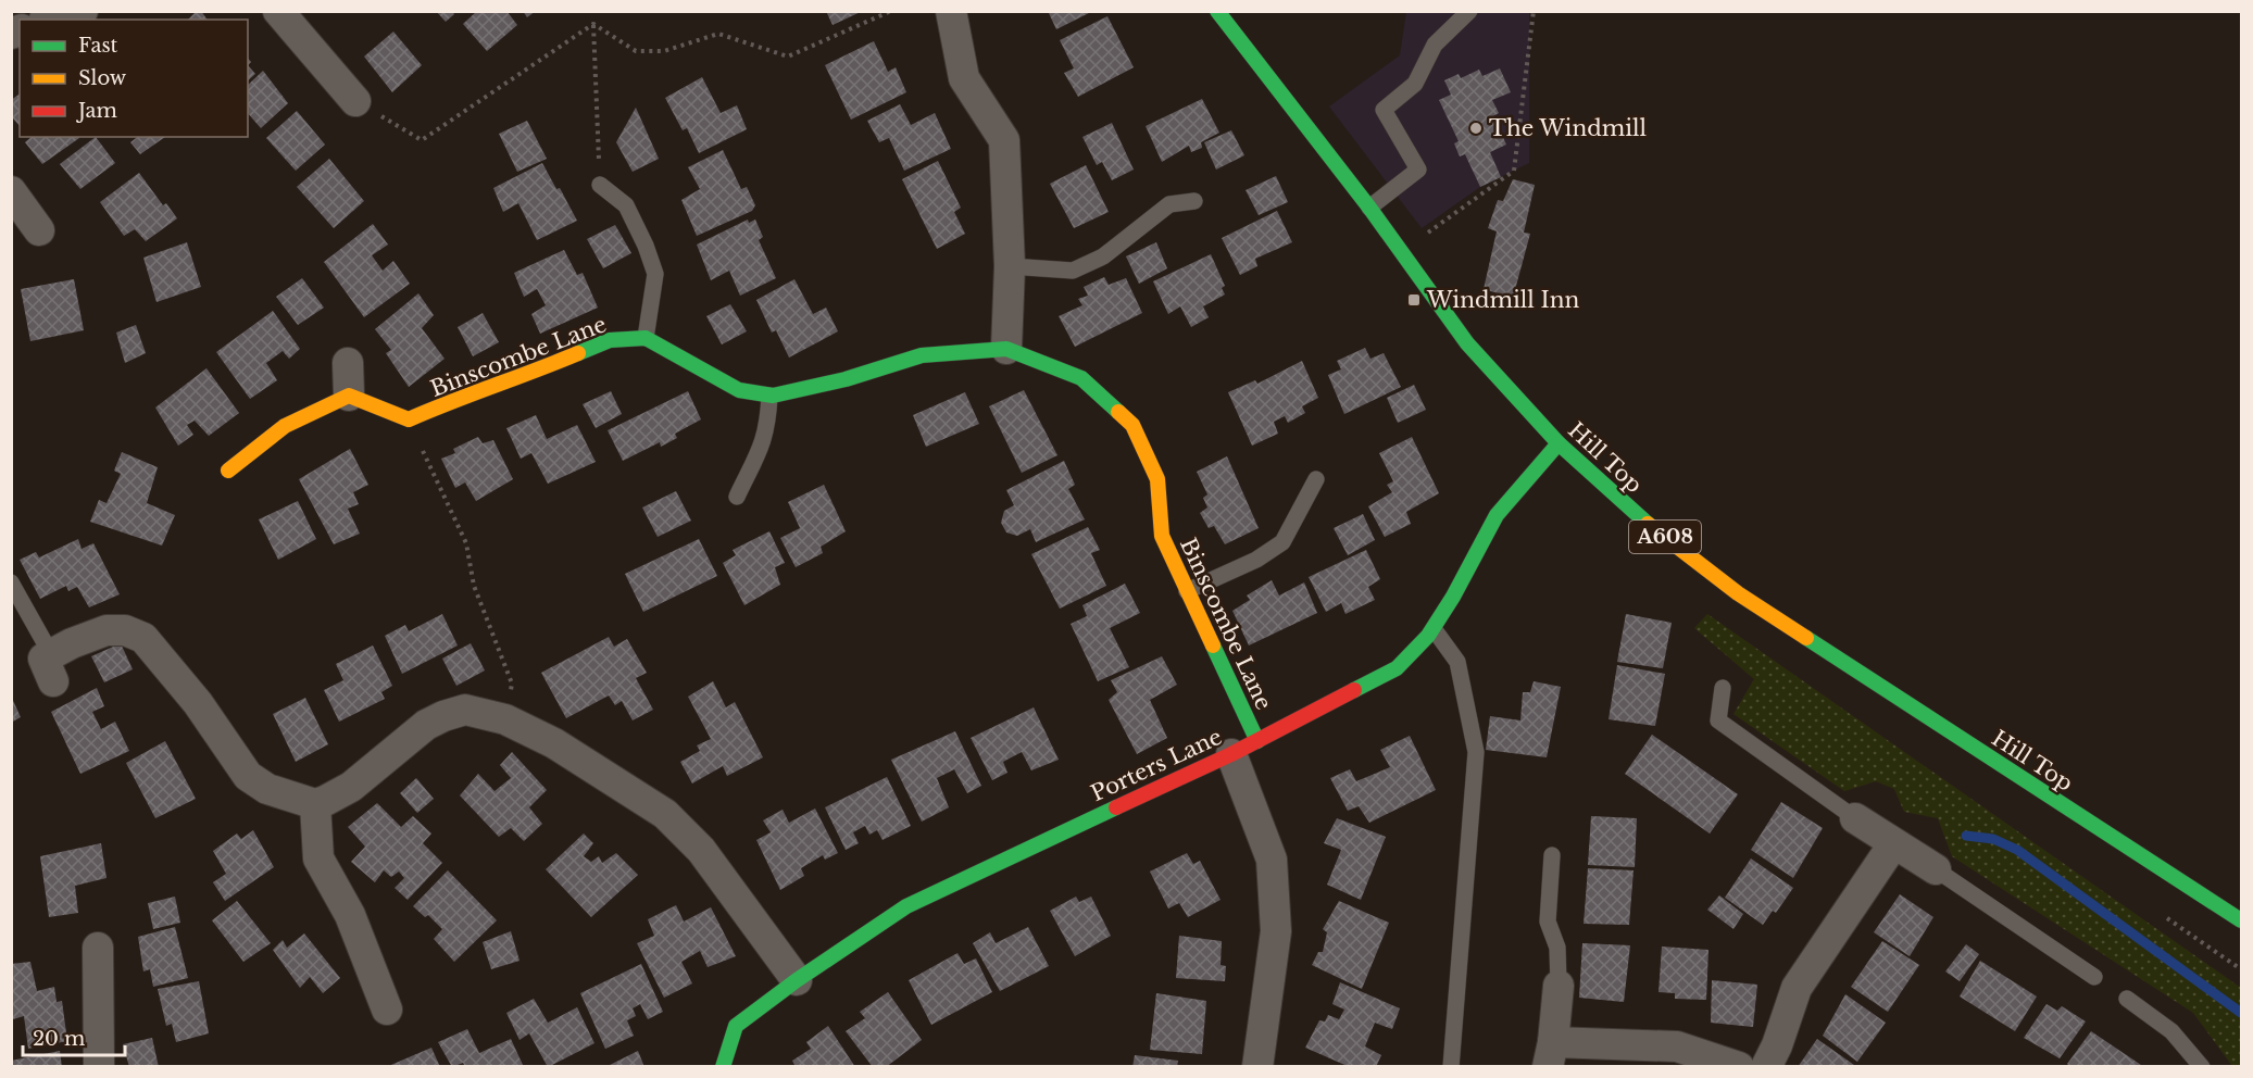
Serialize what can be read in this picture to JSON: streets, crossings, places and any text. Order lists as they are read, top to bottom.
{
  "streets": {
    "street": [
      "Binscombe Lane",
      "Hill Top",
      "A608",
      "Porters Lane"
    ]
  },
  "crossings": [
    ["Binscombe Lane", "Porters Lane"],
    ["Hill Top", "Porters Lane"]
  ],
  "places": {
    "other": ["The Windmill"],
    "transit": ["Windmill Inn"]
  },
  "legend": ["Fast", "Slow", "Jam"],
  "scale_bar": "20 m"
}
